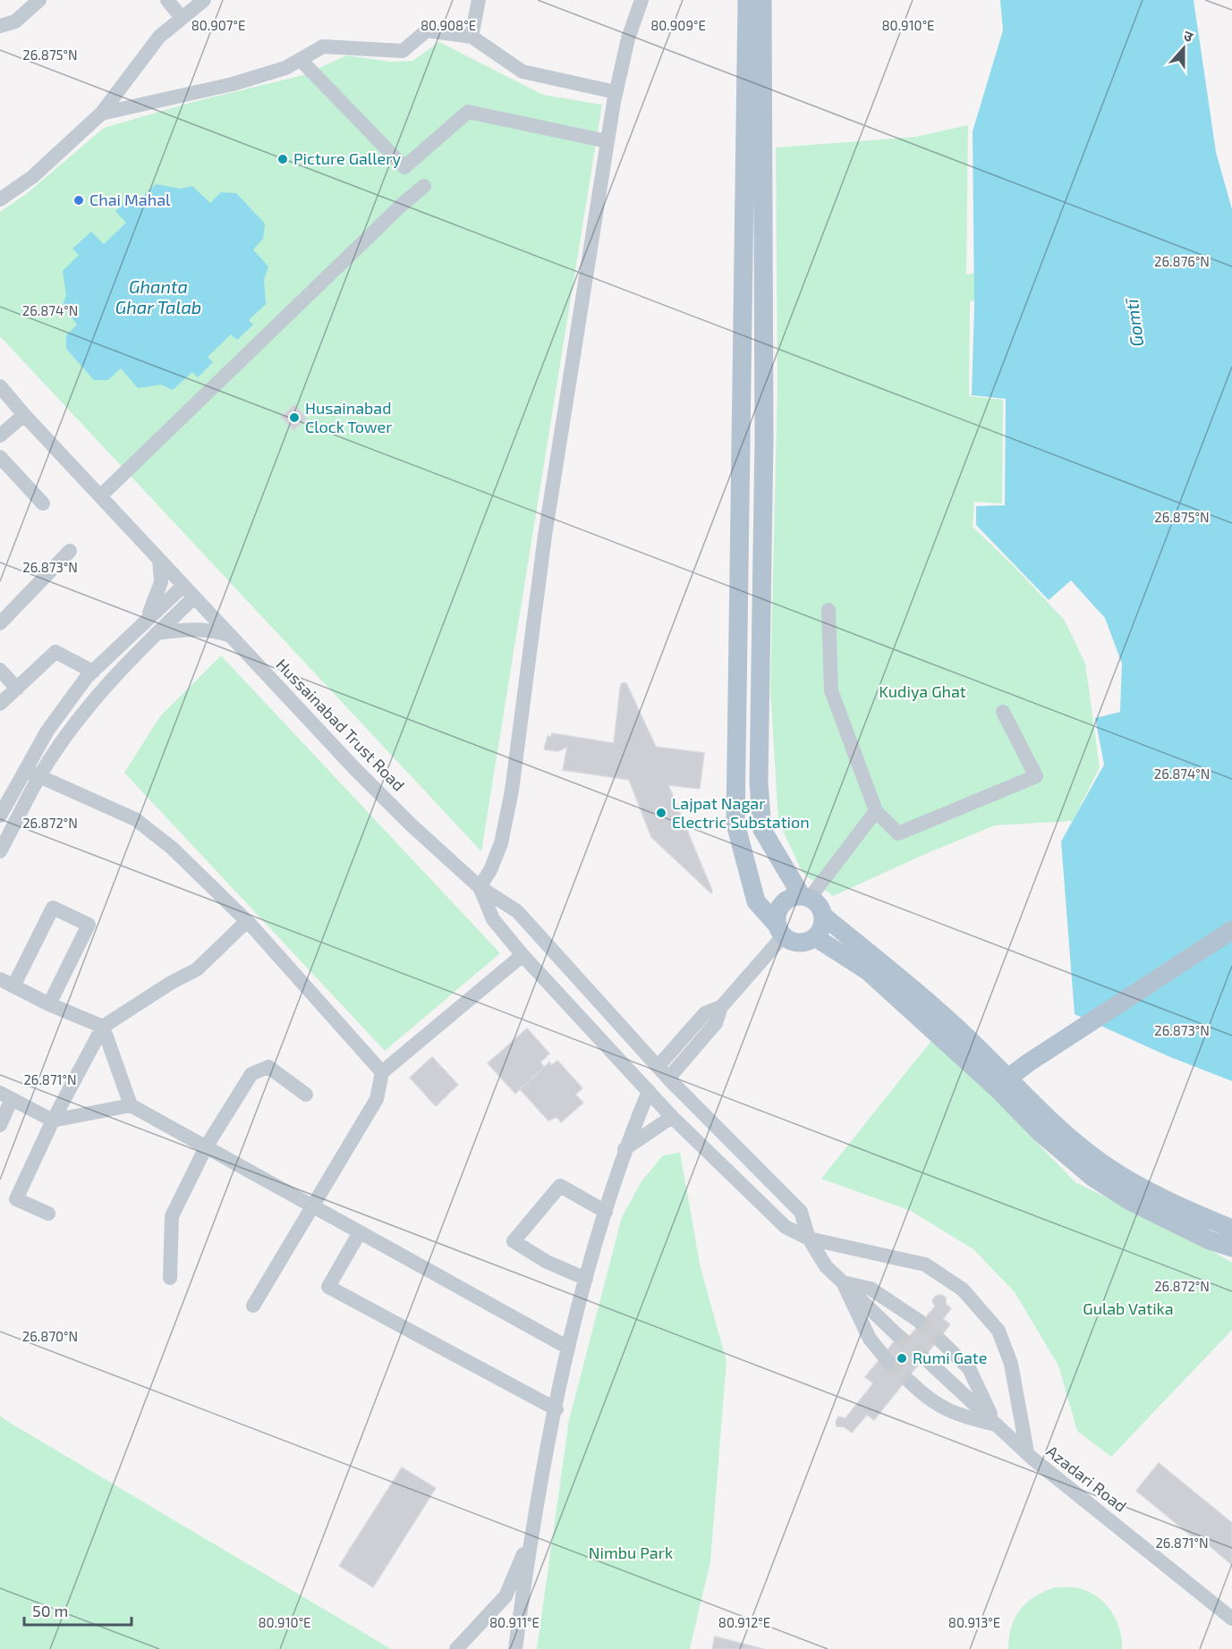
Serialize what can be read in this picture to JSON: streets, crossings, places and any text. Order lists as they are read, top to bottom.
{
  "streets": {
    "street": ["Hussainabad Trust Road", "Azadari Road"]
  },
  "crossings": [
    ["Hussainabad Trust Road", "Azadari Road"]
  ],
  "water": ["Ghanta Ghar Talab", "Gomtī"],
  "parks": ["Kudiya Ghat", "Gulab Vatika", "Nimbu Park"],
  "places": [
    "Picture Gallery",
    "Chai Mahal",
    "Husainabad Clock Tower",
    "Lajpat Nagar Electric Substation",
    "Rumi Gate"
  ],
  "scale_bar": "50 m",
  "north": "top",
  "coordinates": [
    "80.907°E",
    "80.908°E",
    "80.909°E",
    "80.910°E",
    "26.875°N",
    "26.876°N",
    "26.874°N",
    "26.873°N",
    "26.872°N",
    "26.871°N",
    "26.870°N",
    "80.911°E",
    "80.912°E",
    "80.913°E"
  ]
}
